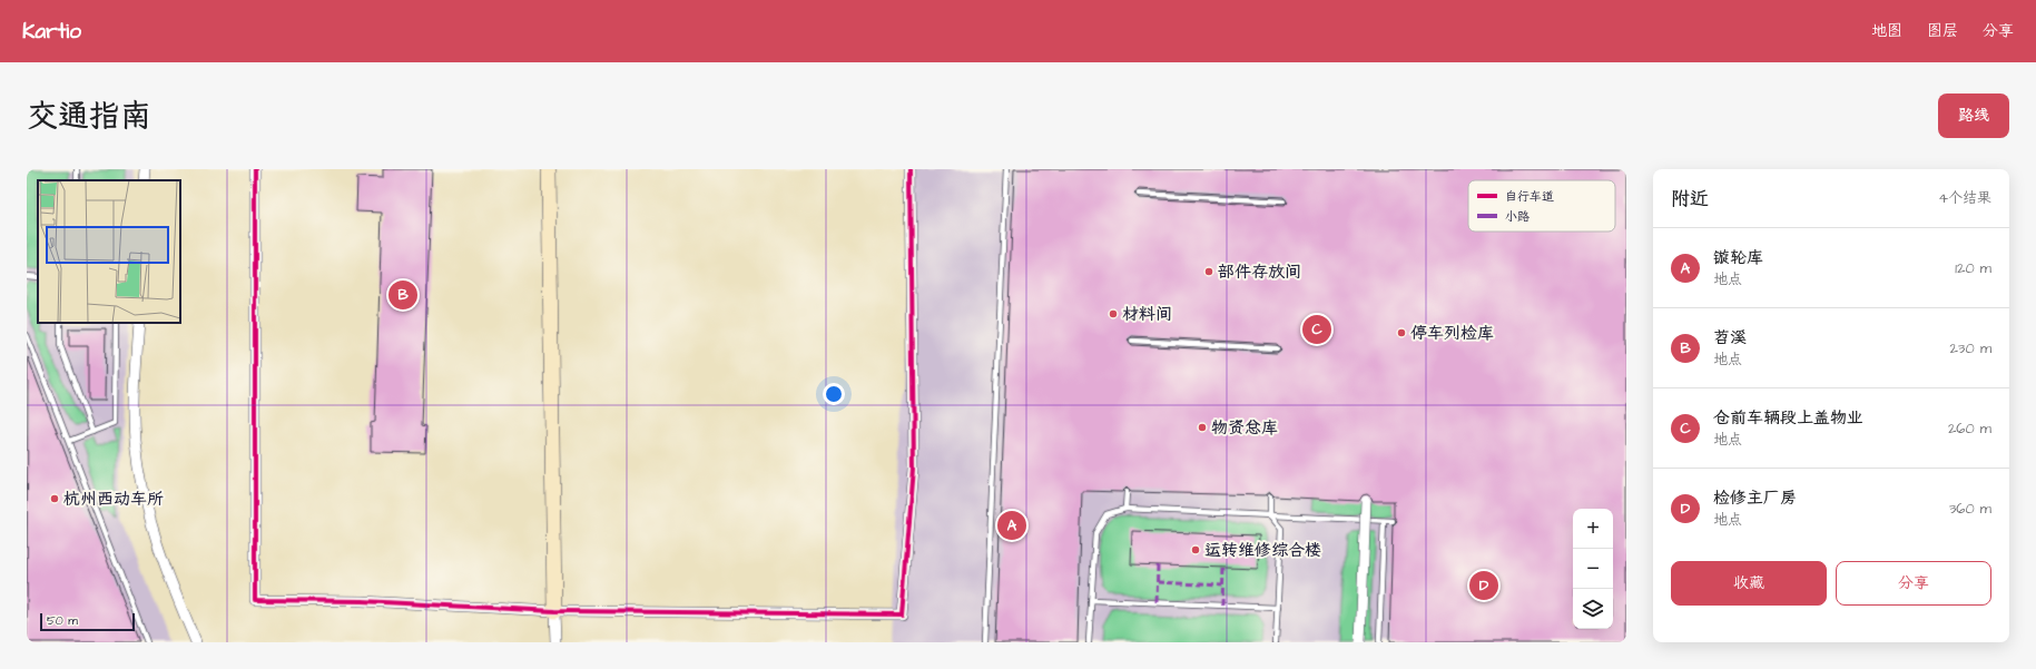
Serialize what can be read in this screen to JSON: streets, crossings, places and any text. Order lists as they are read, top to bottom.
{
  "places": [
    "部件存放间",
    "材料间",
    "停车列检库",
    "物资总库",
    "杭州西动车所",
    "运转维修综合楼"
  ],
  "legend": ["自行车道", "小路"],
  "scale_bar": "50 m",
  "page": {
    "header": "Kartio",
    "nav": ["地图", "图层", "分享"],
    "title": "交通指南",
    "buttons": [
      "路线",
      ["收藏", "分享"]
    ],
    "heading": ["附近", "4个结果"],
    "list": [
      {
        "mark": "A",
        "name": "镟轮库",
        "note": "地点",
        "value": "120 m"
      },
      {
        "mark": "B",
        "name": "苕溪",
        "note": "地点",
        "value": "230 m"
      },
      {
        "mark": "C",
        "name": "仓前车辆段上盖物业",
        "note": "地点",
        "value": "260 m"
      },
      {
        "mark": "D",
        "name": "检修主厂房",
        "note": "地点",
        "value": "360 m"
      }
    ],
    "pins": [
      "B",
      "C",
      "A",
      "D"
    ],
    "map_buttons": ["+", "−"],
    "scale": "50 m"
  }
}
